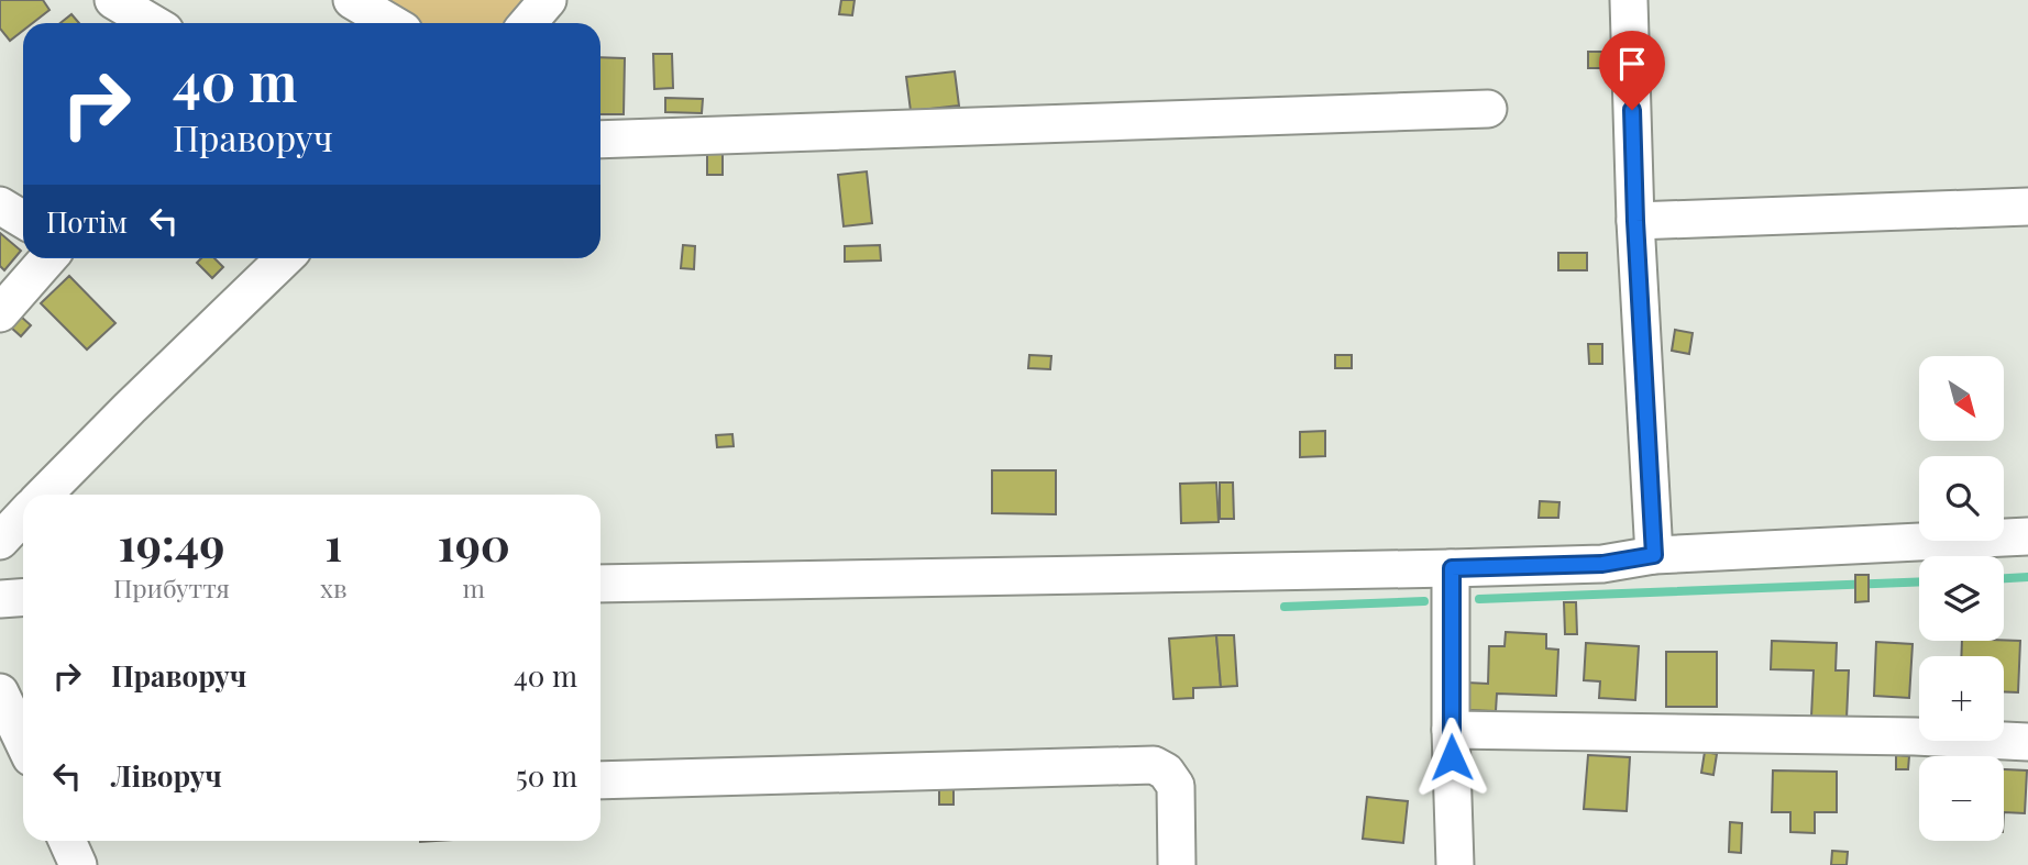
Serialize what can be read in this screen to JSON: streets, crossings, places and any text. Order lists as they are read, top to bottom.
{
  "north": "bottom right",
  "page": {
    "turn": ["40 m", "Праворуч"],
    "then": "Потім",
    "map_buttons": ["+", "−"],
    "eta": [
      "19:49",
      "Прибуття",
      "1",
      "хв",
      "190",
      "m"
    ],
    "list": [
      {
        "name": "Праворуч",
        "value": "40 m"
      },
      {
        "name": "Ліворуч",
        "value": "50 m"
      }
    ]
  }
}
